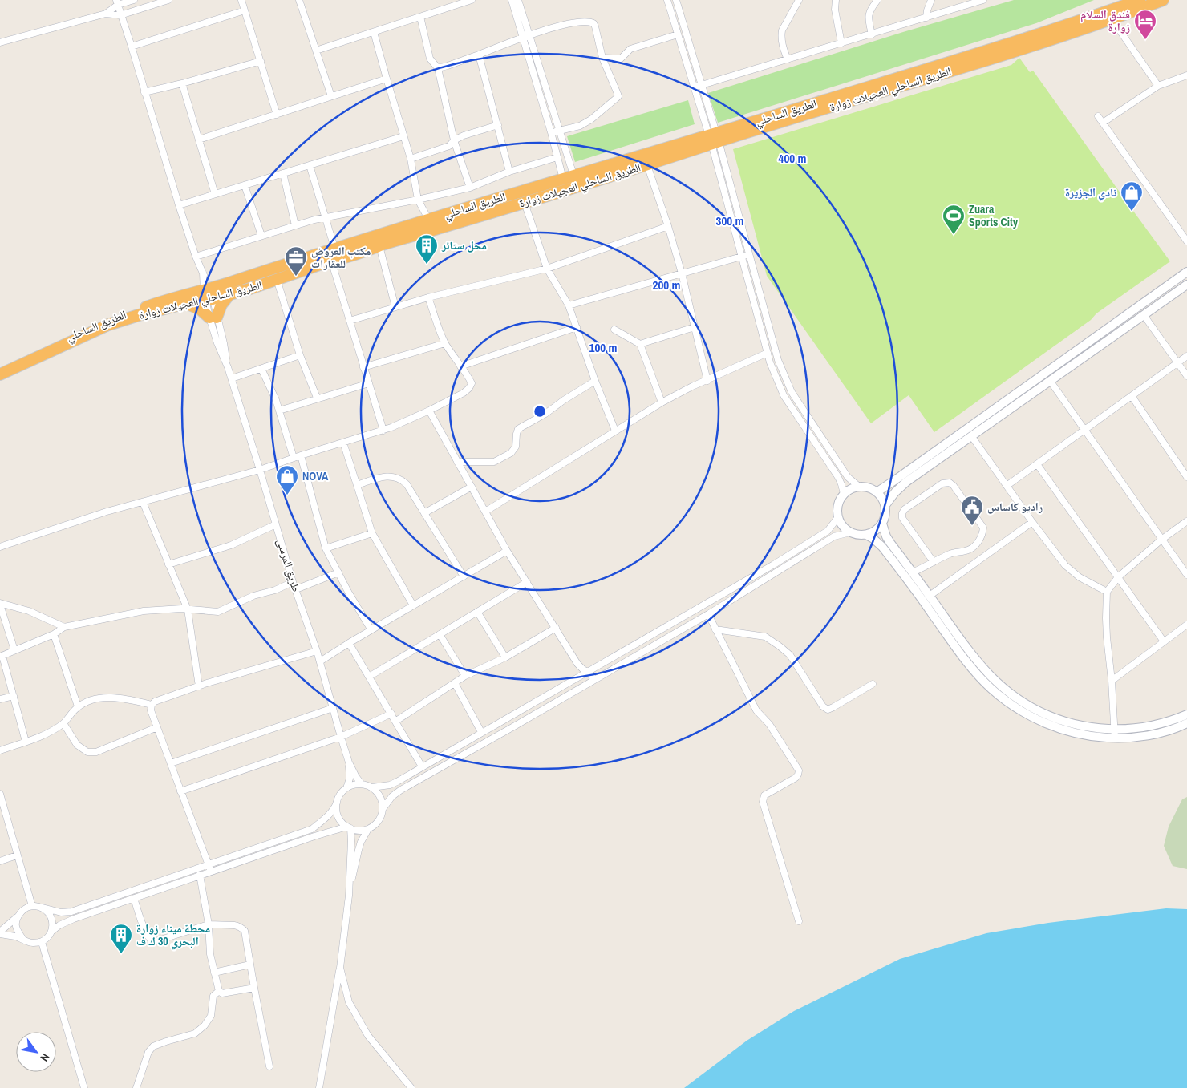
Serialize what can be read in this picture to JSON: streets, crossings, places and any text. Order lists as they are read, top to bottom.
{
  "streets": {
    "highway": ["الطريق الساحلي العجيلات زوارة", "الطريق الساحلي"],
    "street": ["طريق المرسى"]
  },
  "crossings": [
    ["الطريق الساحلي العجيلات زوارة", "الطريق الساحلي"],
    ["الطريق الساحلي العجيلات زوارة", "طريق المرسى"],
    ["الطريق الساحلي", "طريق المرسى"]
  ],
  "places": {
    "hotel": ["فندق السلام زوارة"],
    "shop": ["نادي الجزيرة", "NOVA"],
    "sports": ["Zuara Sports City"],
    "building": ["محل ستائر", "محطة ميناء زوارة البحري 30 ك ف"],
    "office": ["مكتب العروض للعقارات"],
    "public building": ["راديو كاساس"]
  },
  "north": "bottom right",
  "rings": [
    "400 m",
    "300 m",
    "200 m",
    "100 m"
  ]
}
